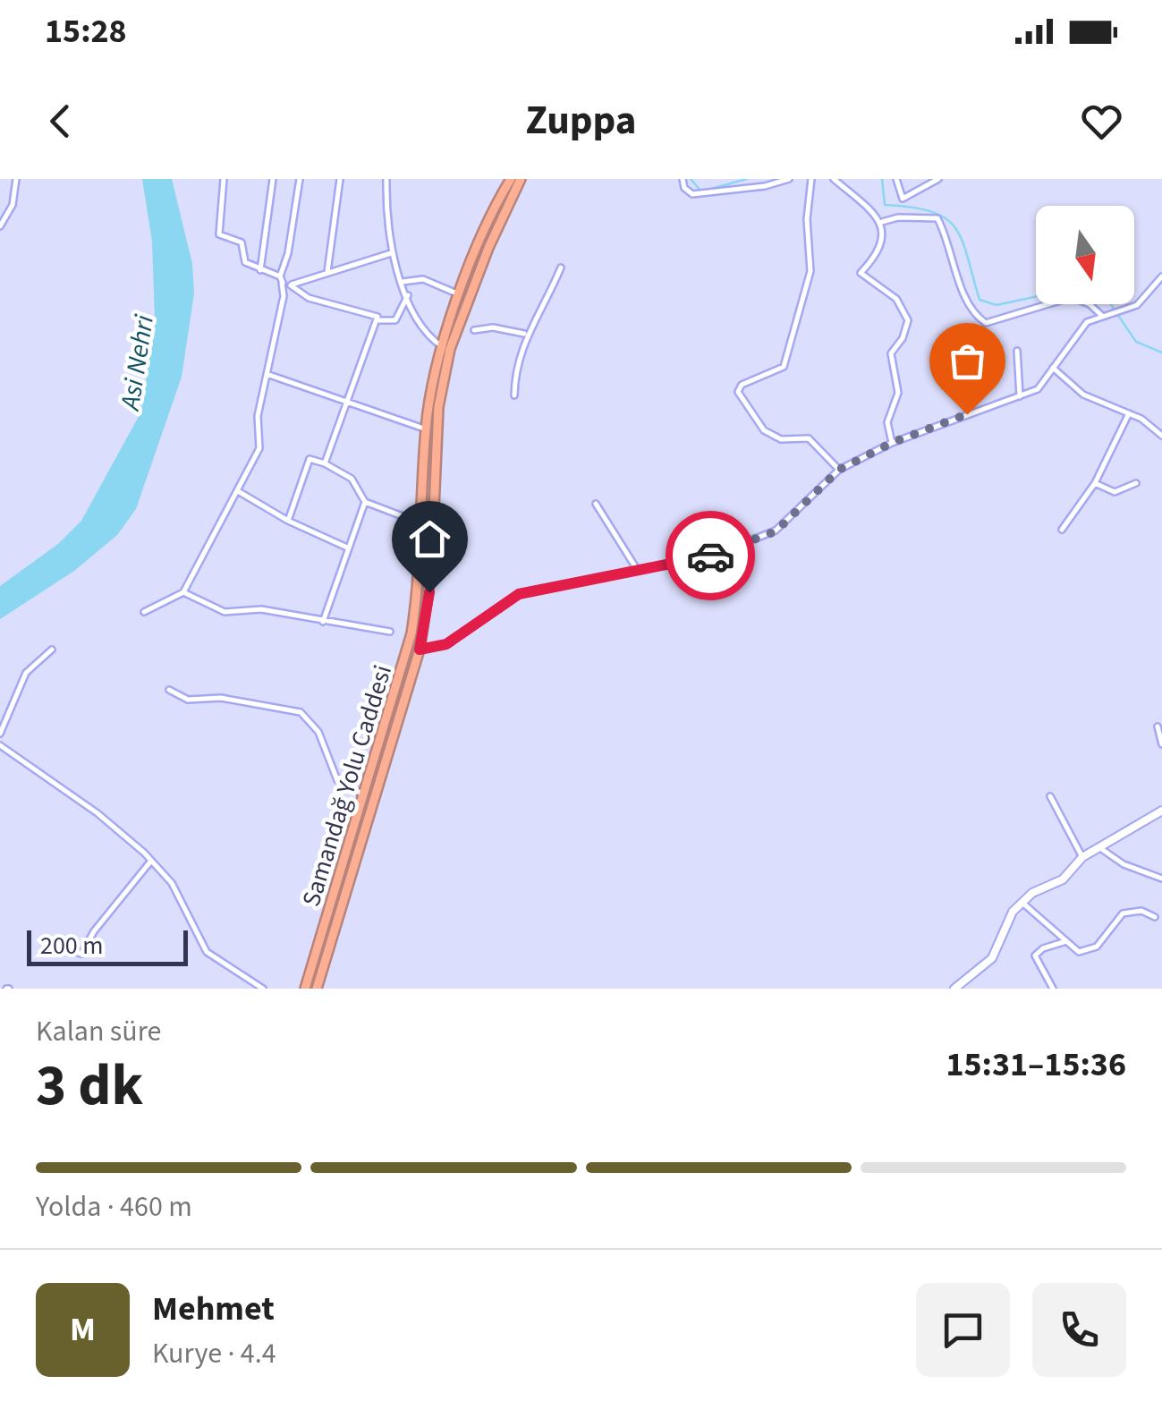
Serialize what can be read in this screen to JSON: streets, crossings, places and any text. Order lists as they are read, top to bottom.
{
  "streets": {
    "highway": ["Samandağ Yolu Caddesi"]
  },
  "water": ["Asi Nehri"],
  "scale_bar": "200 m",
  "north": "bottom",
  "page": {
    "status": "15:28",
    "header": "Zuppa",
    "scale": "200 m",
    "heading": ["3 dk", "Kalan süre", "15:31–15:36"],
    "panel": ["Mehmet", "Kurye · 4.4"],
    "bar": "Yolda · 460 m",
    "round": "M"
  }
}
